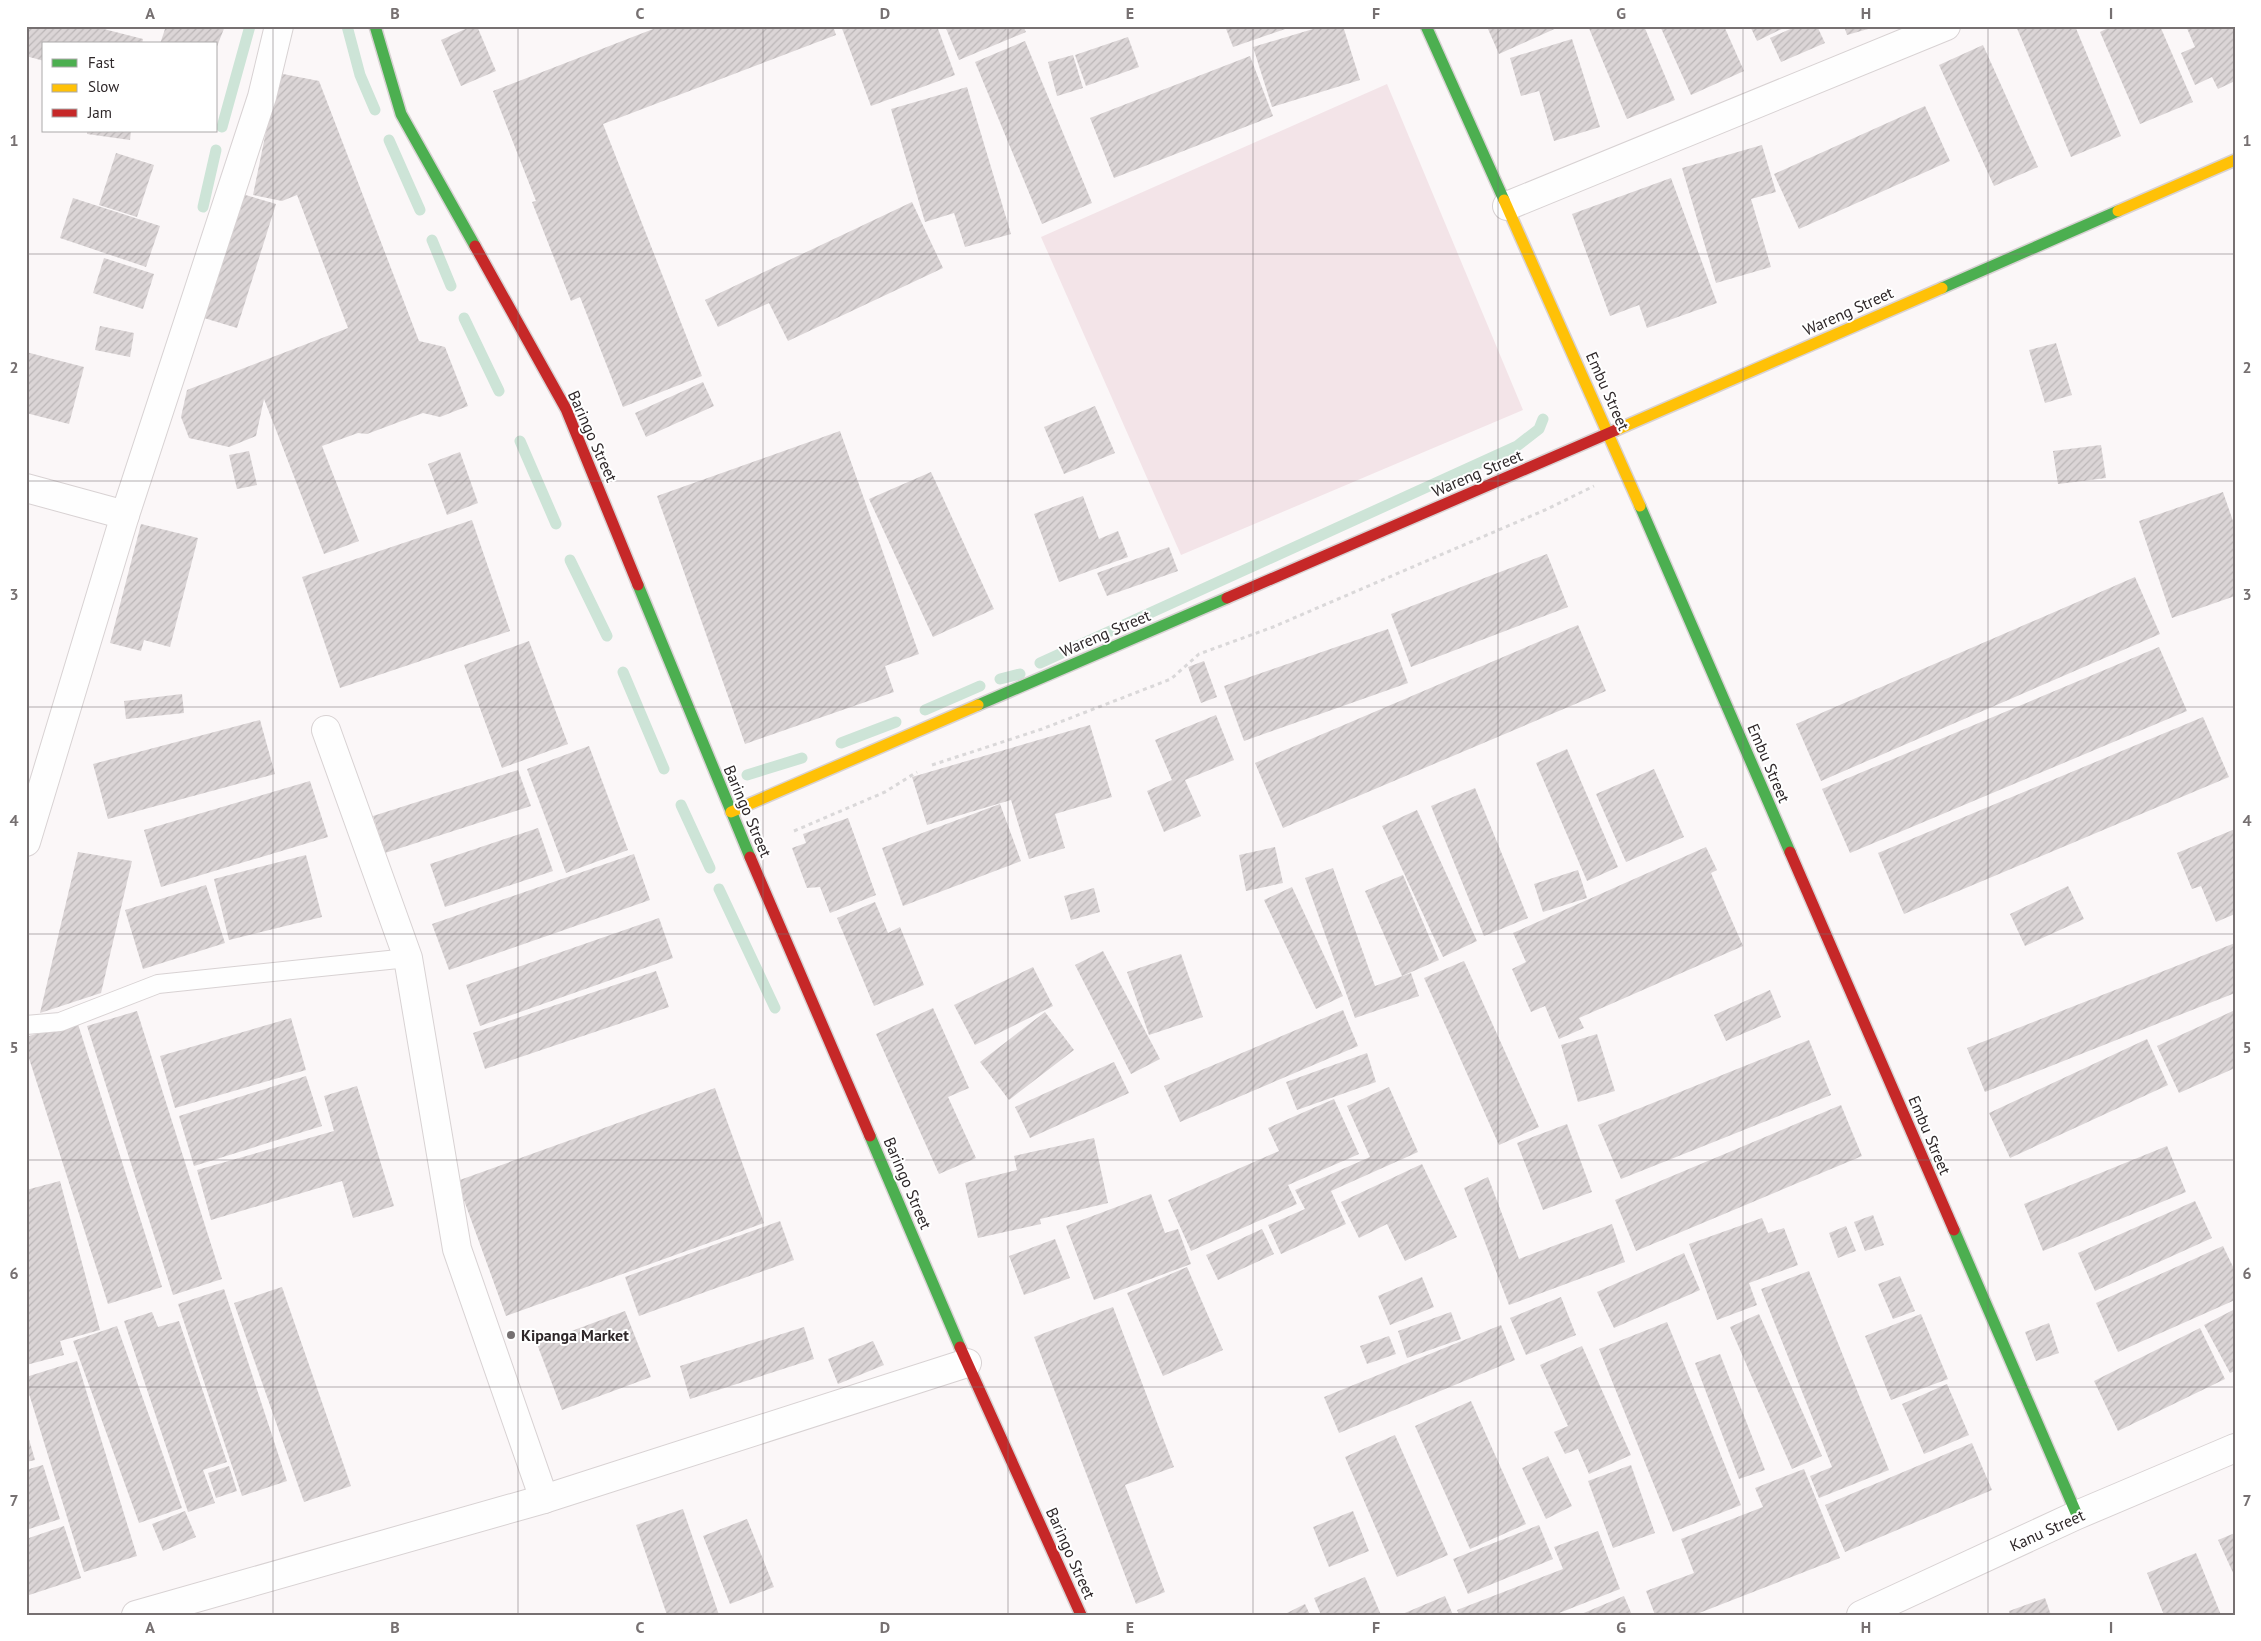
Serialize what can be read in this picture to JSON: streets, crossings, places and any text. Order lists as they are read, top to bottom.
{
  "streets": {
    "street": [
      "Wareng Street",
      "Embu Street",
      "Baringo Street",
      "Kanu Street"
    ]
  },
  "crossings": [
    ["Wareng Street", "Embu Street"],
    ["Wareng Street", "Baringo Street"],
    ["Embu Street", "Kanu Street"]
  ],
  "places": ["Kipanga Market"],
  "legend": ["Fast", "Slow", "Jam"],
  "grid": {
    "columns": [
      "A",
      "B",
      "C",
      "D",
      "E",
      "F",
      "G",
      "H",
      "I"
    ],
    "rows": [
      "1",
      "2",
      "3",
      "4",
      "5",
      "6",
      "7"
    ]
  }
}
